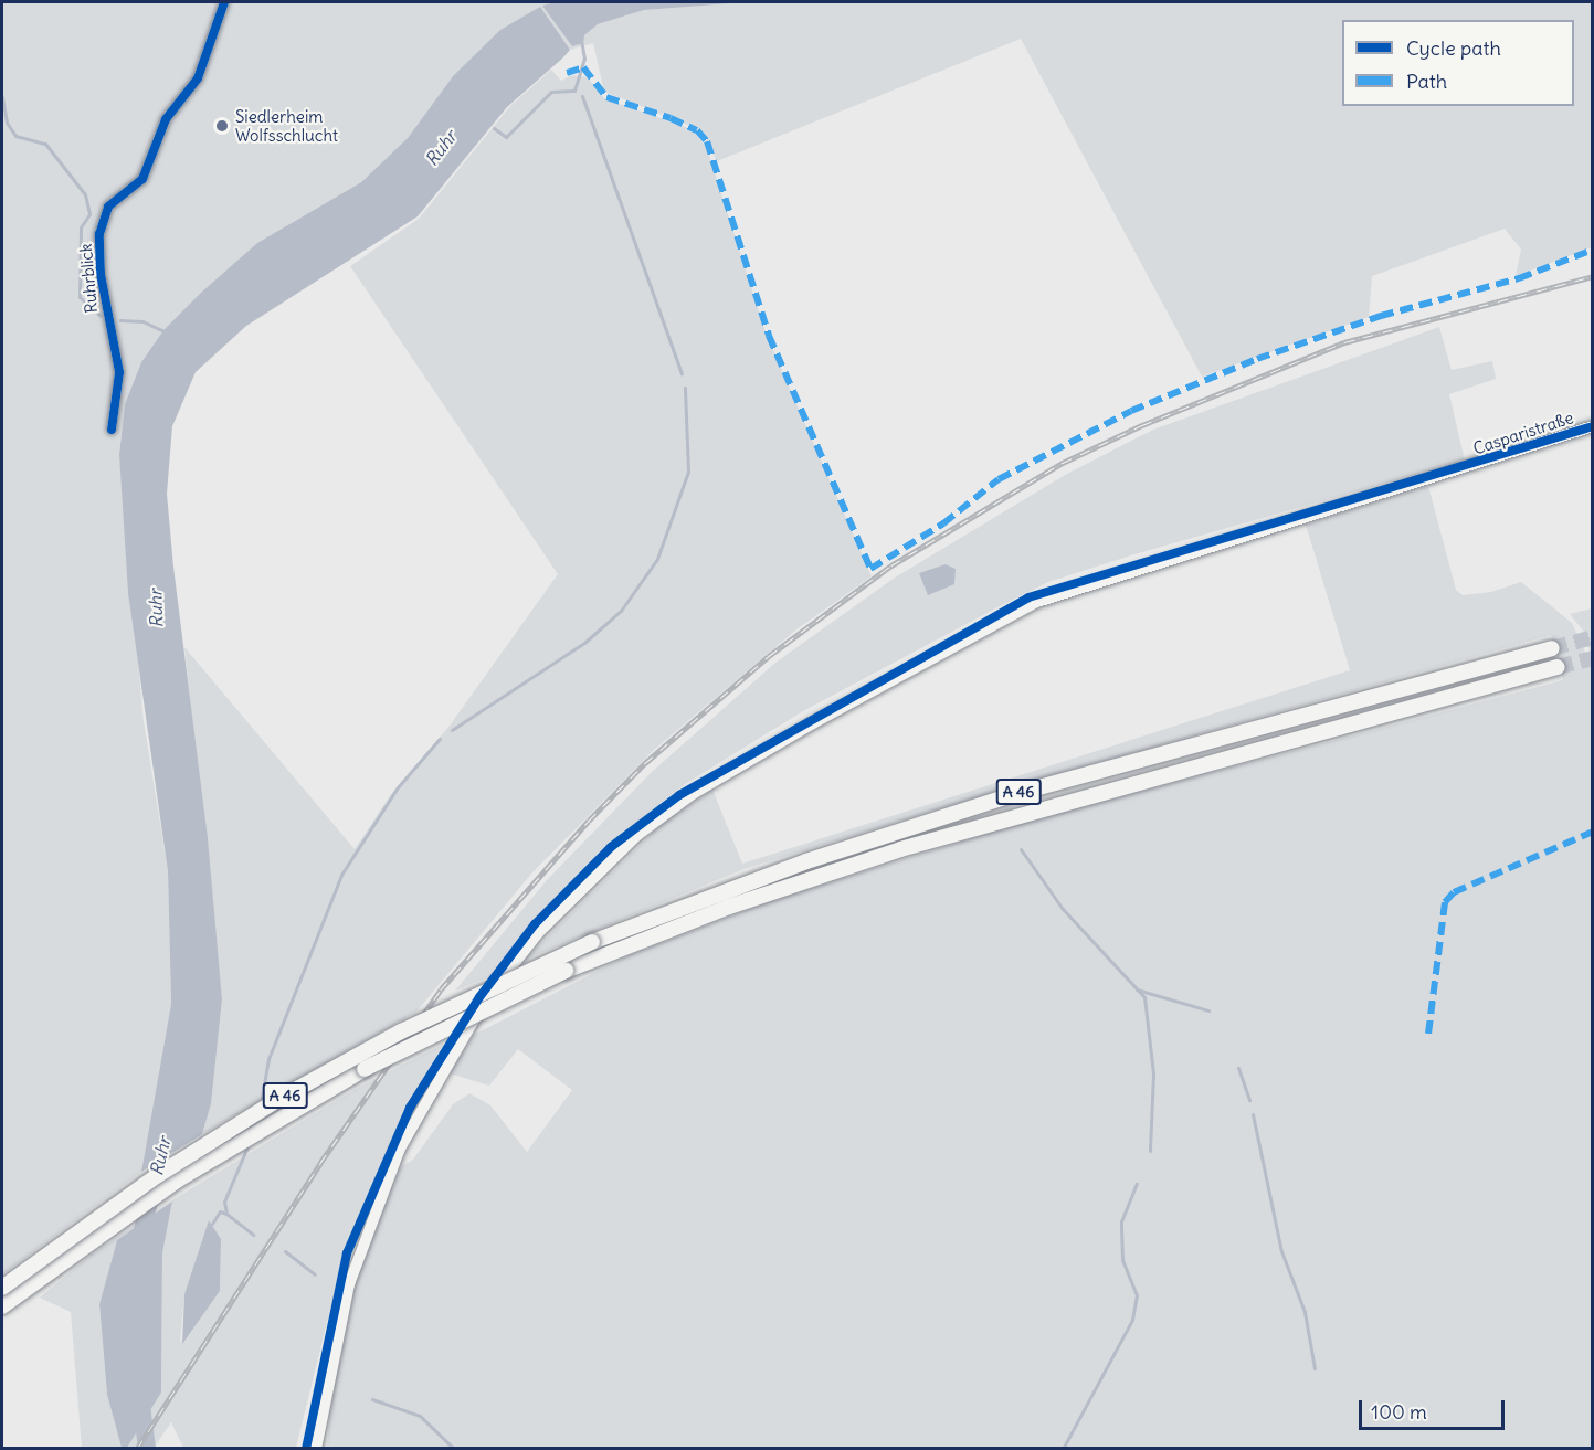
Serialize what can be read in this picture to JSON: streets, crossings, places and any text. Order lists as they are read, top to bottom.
{
  "streets": {
    "highway": ["A 46"],
    "main road": ["Casparistraße"],
    "street": ["Ruhrblick"]
  },
  "water": ["Ruhr"],
  "places": ["Siedlerheim Wolfsschlucht"],
  "legend": ["Cycle path", "Path"],
  "scale_bar": "100 m"
}
